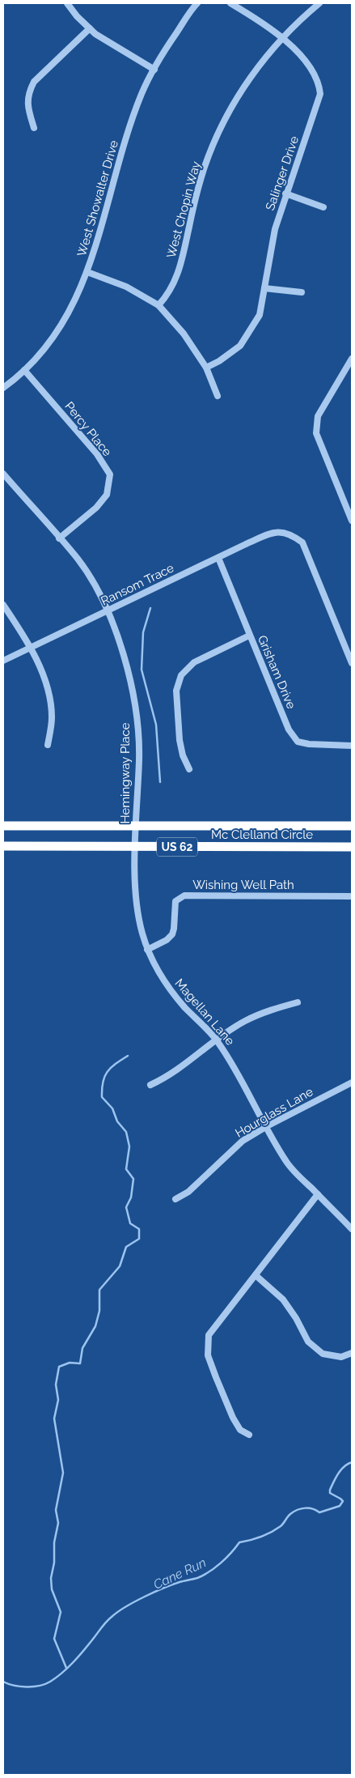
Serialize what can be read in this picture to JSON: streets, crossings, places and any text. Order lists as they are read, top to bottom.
{
  "streets": {
    "highway": ["Mc Clelland Circle", "US 62"],
    "street": [
      "Salinger Drive",
      "West Showalter Drive",
      "West Chopin Way",
      "Percy Place",
      "Ransom Trace",
      "Grisham Drive",
      "Hemingway Place",
      "Wishing Well Path",
      "Magellan Lane",
      "Hourglass Lane"
    ]
  },
  "crossings": [
    ["Salinger Drive", "West Chopin Way"],
    ["West Showalter Drive", "Percy Place"],
    ["Percy Place", "Hemingway Place"],
    ["Ransom Trace", "Grisham Drive"],
    ["Ransom Trace", "Hemingway Place"],
    ["Hemingway Place", "Mc Clelland Circle"],
    ["Hemingway Place", "Magellan Lane"],
    ["Mc Clelland Circle", "Magellan Lane"],
    ["Wishing Well Path", "Magellan Lane"],
    ["Magellan Lane", "Hourglass Lane"]
  ],
  "water": ["Cane Run"]
}
